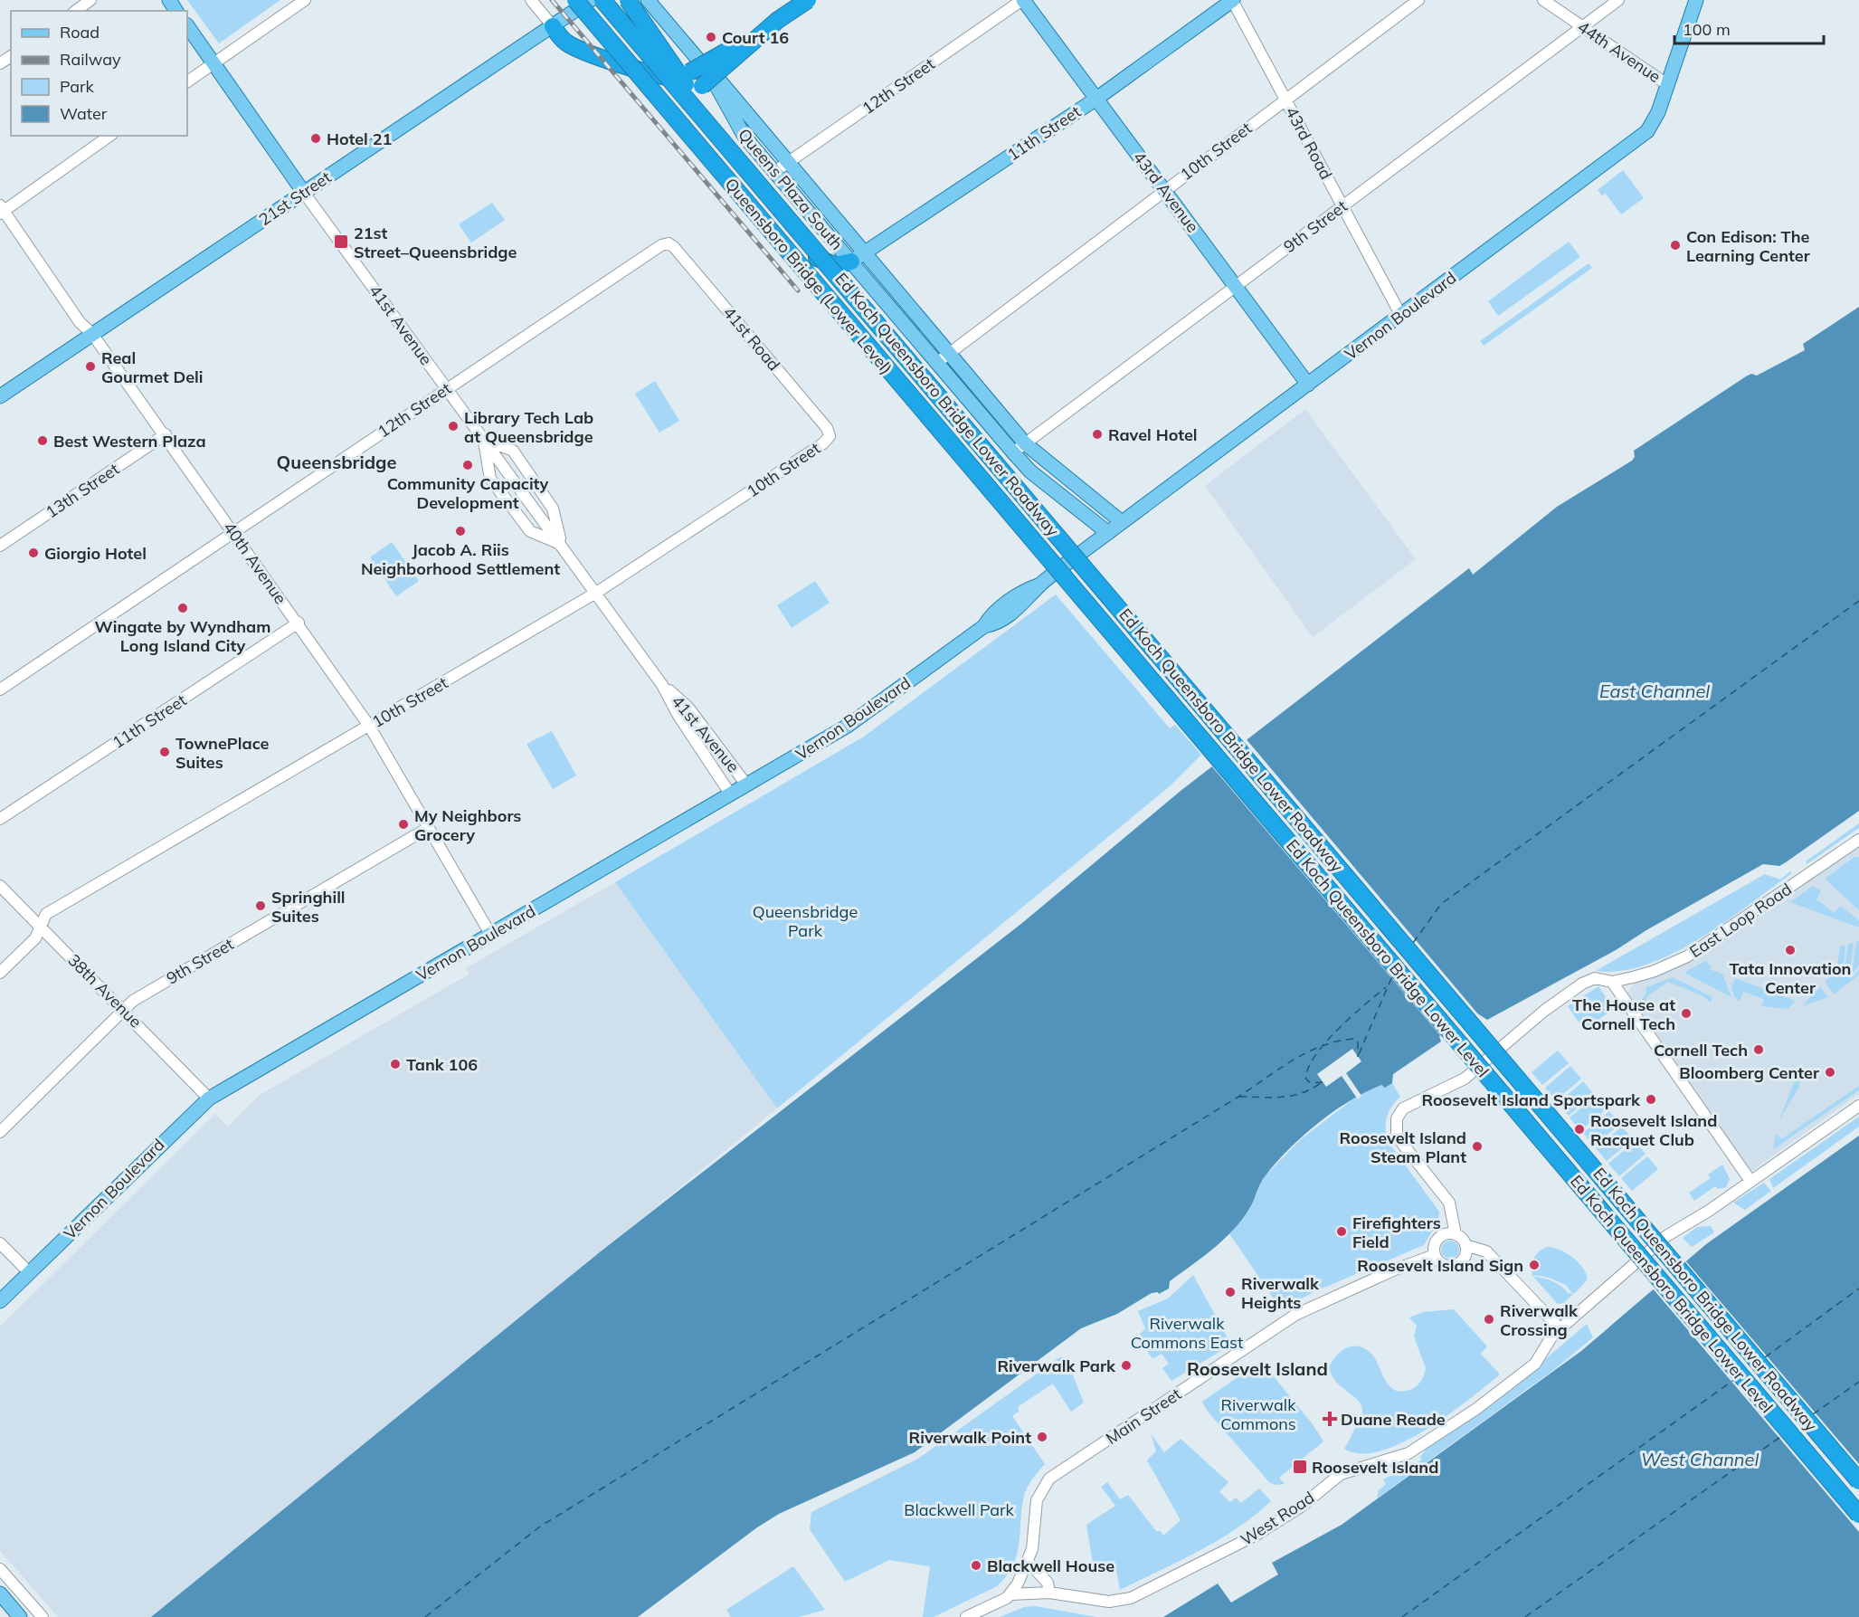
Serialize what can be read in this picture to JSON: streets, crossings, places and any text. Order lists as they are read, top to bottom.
{
  "streets": {
    "highway": ["Queensboro Bridge (Lower Level)", "Ed Koch Queensboro Bridge Lower Roadway", "Ed Koch Queensboro Bridge Lower Level"],
    "main road": [
      "11th Street",
      "Queens Plaza South",
      "43rd Avenue",
      "21st Street",
      "Vernon Boulevard",
      "41st Avenue"
    ],
    "street": [
      "44th Avenue",
      "12th Street",
      "43rd Road",
      "10th Street",
      "9th Street",
      "41st Road",
      "13th Street",
      "40th Avenue",
      "East Loop Road",
      "38th Avenue",
      "Main Street",
      "West Road"
    ]
  },
  "crossings": [
    ["44th Avenue", "9th Street"],
    ["44th Avenue", "Vernon Boulevard"],
    ["12th Street", "Queens Plaza South"],
    ["12th Street", "43rd Avenue"],
    ["12th Street", "41st Avenue"],
    ["12th Street", "41st Road"],
    ["12th Street", "40th Avenue"],
    ["11th Street", "43rd Road"],
    ["11th Street", "Queens Plaza South"],
    ["11th Street", "43rd Avenue"],
    ["11th Street", "40th Avenue"],
    ["43rd Road", "10th Street"],
    ["43rd Road", "9th Street"],
    ["43rd Road", "Vernon Boulevard"],
    ["10th Street", "Queens Plaza South"],
    ["10th Street", "43rd Avenue"],
    ["10th Street", "41st Avenue"],
    ["10th Street", "41st Road"],
    ["10th Street", "40th Avenue"],
    ["10th Street", "38th Avenue"],
    ["Queens Plaza South", "9th Street"],
    ["Queens Plaza South", "Vernon Boulevard"],
    ["43rd Avenue", "9th Street"],
    ["43rd Avenue", "Vernon Boulevard"],
    ["21st Street", "41st Avenue"],
    ["21st Street", "40th Avenue"],
    ["9th Street", "40th Avenue"],
    ["9th Street", "38th Avenue"],
    ["Queensboro Bridge (Lower Level)", "Ed Koch Queensboro Bridge Lower Level"],
    ["Vernon Boulevard", "41st Avenue"],
    ["Vernon Boulevard", "40th Avenue"],
    ["Vernon Boulevard", "38th Avenue"],
    ["13th Street", "40th Avenue"],
    ["East Loop Road", "Main Street"],
    ["Main Street", "West Road"]
  ],
  "districts": ["Queensbridge", "Roosevelt Island"],
  "water": ["East Channel", "West Channel"],
  "parks": [
    "Queensbridge Park",
    "Riverwalk Commons East",
    "Riverwalk Commons",
    "Blackwell Park"
  ],
  "places": {
    "other": [
      "Court 16",
      "Hotel 21",
      "Con Edison: The Learning Center",
      "Real Gourmet Deli",
      "Library Tech Lab at Queensbridge",
      "Ravel Hotel",
      "Best Western Plaza",
      "Community Capacity Development",
      "Jacob A. Riis Neighborhood Settlement",
      "Giorgio Hotel",
      "Wingate by Wyndham Long Island City",
      "TownePlace Suites",
      "My Neighbors Grocery",
      "Springhill Suites",
      "Tata Innovation Center",
      "The House at Cornell Tech",
      "Cornell Tech",
      "Tank 106",
      "Bloomberg Center",
      "Roosevelt Island Sportspark",
      "Roosevelt Island Racquet Club",
      "Roosevelt Island Steam Plant",
      "Firefighters Field",
      "Roosevelt Island Sign",
      "Riverwalk Heights",
      "Riverwalk Crossing",
      "Riverwalk Park",
      "Riverwalk Point",
      "Blackwell House"
    ],
    "transit": ["21st Street–Queensbridge", "Roosevelt Island"],
    "health": ["Duane Reade"]
  },
  "legend": [
    "Road",
    "Railway",
    "Park",
    "Water"
  ],
  "scale_bar": "100 m"
}
